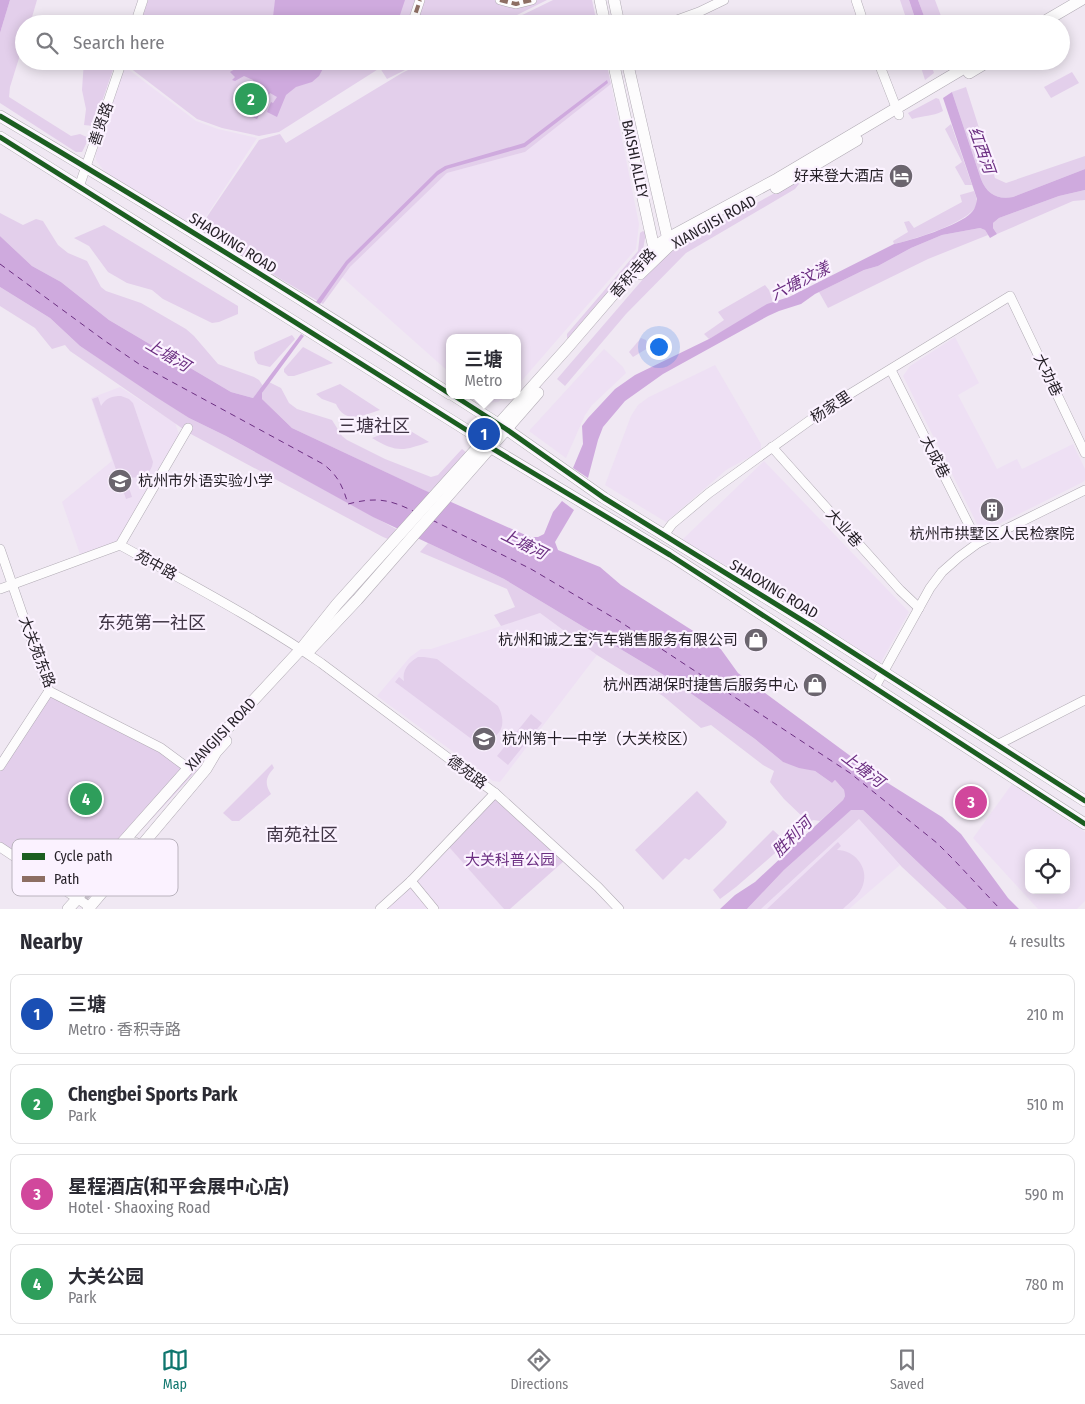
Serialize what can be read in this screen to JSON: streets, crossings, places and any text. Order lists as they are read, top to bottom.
{
  "streets": {
    "main road": ["BAISHI ALLEY", "XIANGJISI ROAD", "SHAOXING ROAD"],
    "street": [
      "善贤路",
      "大功巷",
      "杨家里",
      "大成巷",
      "大业巷",
      "苑中路",
      "大关苑东路",
      "德苑路"
    ]
  },
  "crossings": [
    ["善贤路", "SHAOXING ROAD"],
    ["BAISHI ALLEY", "XIANGJISI ROAD"],
    ["XIANGJISI ROAD", "SHAOXING ROAD"],
    ["XIANGJISI ROAD", "苑中路"],
    ["XIANGJISI ROAD", "大关苑东路"],
    ["XIANGJISI ROAD", "德苑路"],
    ["SHAOXING ROAD", "杨家里"],
    ["大功巷", "杨家里"],
    ["杨家里", "大成巷"],
    ["杨家里", "大业巷"],
    ["苑中路", "大关苑东路"],
    ["苑中路", "德苑路"]
  ],
  "districts": ["三塘社区", "东苑第一社区", "南苑社区"],
  "water": [
    "红西河",
    "六塘汶漾",
    "上塘河",
    "胜利河"
  ],
  "parks": ["大关科普公园"],
  "places": {
    "hotel": ["好来登大酒店"],
    "school or university": ["杭州市外语实验小学", "杭州第十一中学（大关校区）"],
    "building": ["杭州市拱墅区人民检察院"],
    "shop": ["杭州和诚之宝汽车销售服务有限公司", "杭州西湖保时捷售后服务中心"]
  },
  "legend": ["Cycle path", "Path"],
  "page": {
    "search": "Search here",
    "pins": [
      "2",
      "1",
      "4",
      "3"
    ],
    "popup": ["三塘", "Metro"],
    "heading": ["Nearby", "4 results"],
    "list": [
      {
        "mark": "1",
        "name": "三塘",
        "note": "Metro · 香积寺路",
        "value": "210 m"
      },
      {
        "mark": "2",
        "name": "Chengbei Sports Park",
        "note": "Park",
        "value": "510 m"
      },
      {
        "mark": "3",
        "name": "星程酒店(和平会展中心店)",
        "note": "Hotel · Shaoxing Road",
        "value": "590 m"
      },
      {
        "mark": "4",
        "name": "大关公园",
        "note": "Park",
        "value": "780 m"
      }
    ],
    "nav": ["Map", "Directions", "Saved"]
  }
}
